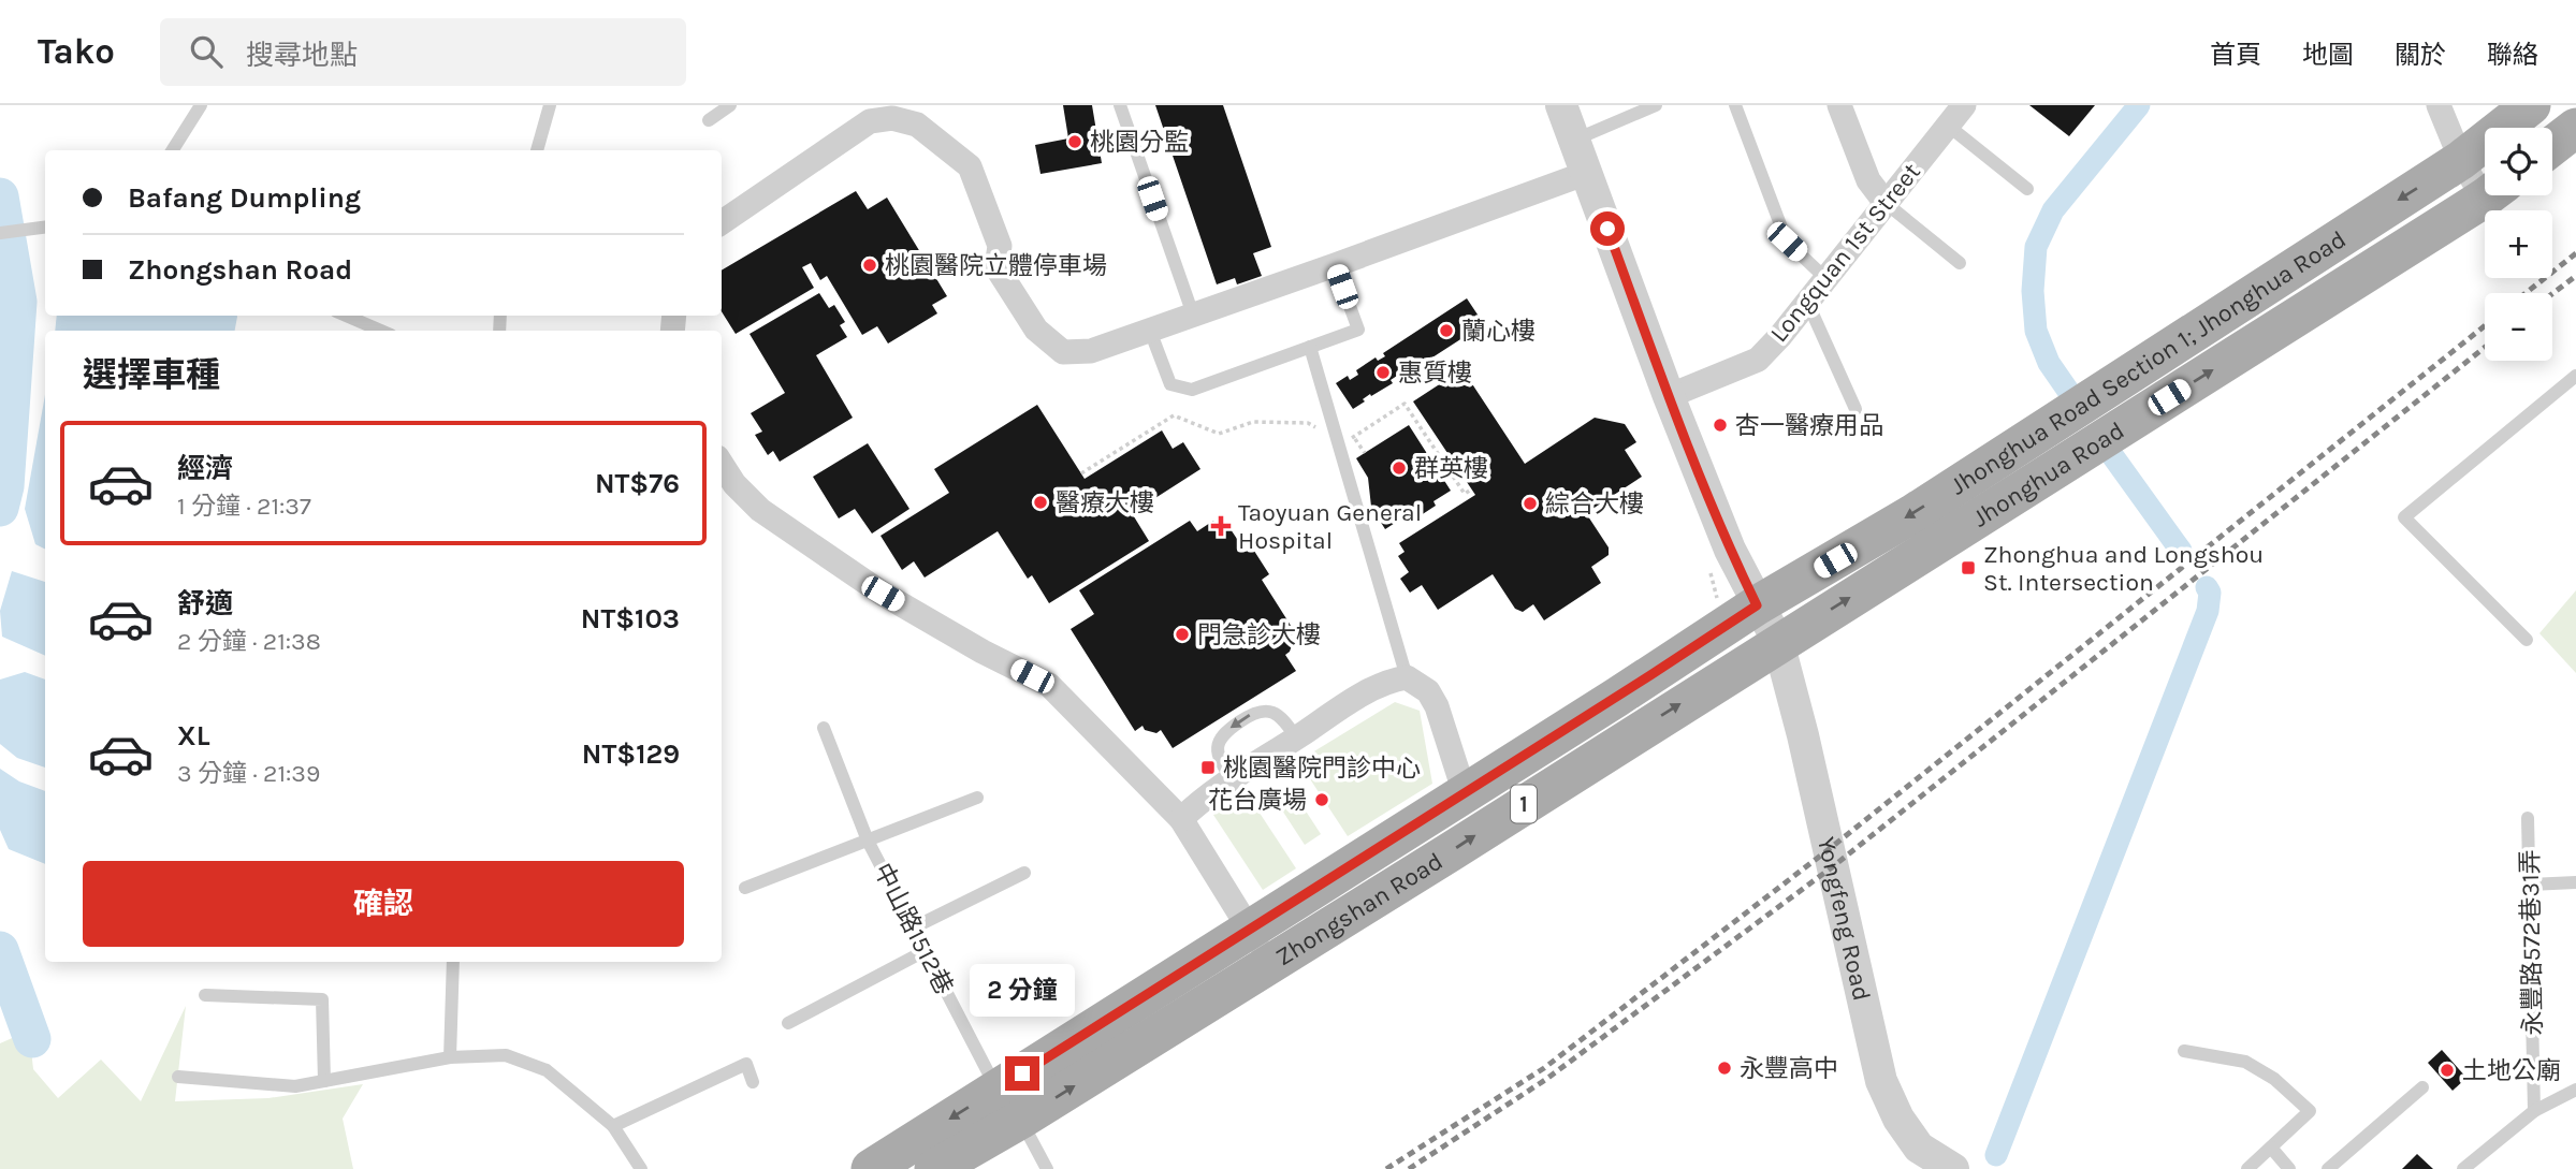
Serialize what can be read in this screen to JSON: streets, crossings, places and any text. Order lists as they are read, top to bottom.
{
  "streets": {
    "main road": [
      "Jhonghua Road Section 1; Jhonghua Road",
      "Jhonghua Road",
      "1",
      "Zhongshan Road"
    ],
    "street": ["Longquan 1st Street", "Yongfeng Road"],
    "lane": ["中山路1512巷", "永豐路572巷31弄"]
  },
  "crossings": [
    ["Longquan 1st Street", "Yongfeng Road"],
    ["Jhonghua Road Section 1; Jhonghua Road", "Zhongshan Road"],
    ["Jhonghua Road Section 1; Jhonghua Road", "Yongfeng Road"],
    ["Jhonghua Road", "Zhongshan Road"],
    ["Jhonghua Road", "Yongfeng Road"],
    ["Zhongshan Road", "Yongfeng Road"],
    ["Zhongshan Road", "中山路1512巷"]
  ],
  "one_way": ["Jhonghua Road Section 1; Jhonghua Road", "Jhonghua Road"],
  "places": {
    "other": [
      "桃園分監",
      "桃園醫院立體停車場",
      "蘭心樓",
      "惠質樓",
      "杏一醫療用品",
      "群英樓",
      "醫療大樓",
      "綜合大樓",
      "門急診大樓",
      "花台廣場",
      "永豐高中",
      "土地公廟"
    ],
    "health": ["Taoyuan General Hospital"],
    "transit": ["Zhonghua and Longshou St. Intersection", "桃園醫院門診中心"]
  },
  "page": {
    "header": "Tako",
    "search": "搜尋地點",
    "nav": [
      "首頁",
      "地圖",
      "關於",
      "聯絡"
    ],
    "map_buttons": ["+", "−"],
    "banner": ["Bafang Dumpling", "Zhongshan Road"],
    "heading": "選擇車種",
    "list": [
      {
        "name": "經濟",
        "note": "1 分鐘 · 21:37",
        "value": "NT$76"
      },
      {
        "name": "舒適",
        "note": "2 分鐘 · 21:38",
        "value": "NT$103"
      },
      {
        "name": "XL",
        "note": "3 分鐘 · 21:39",
        "value": "NT$129"
      }
    ],
    "buttons": "確認",
    "bubble": "2 分鐘"
  }
}
